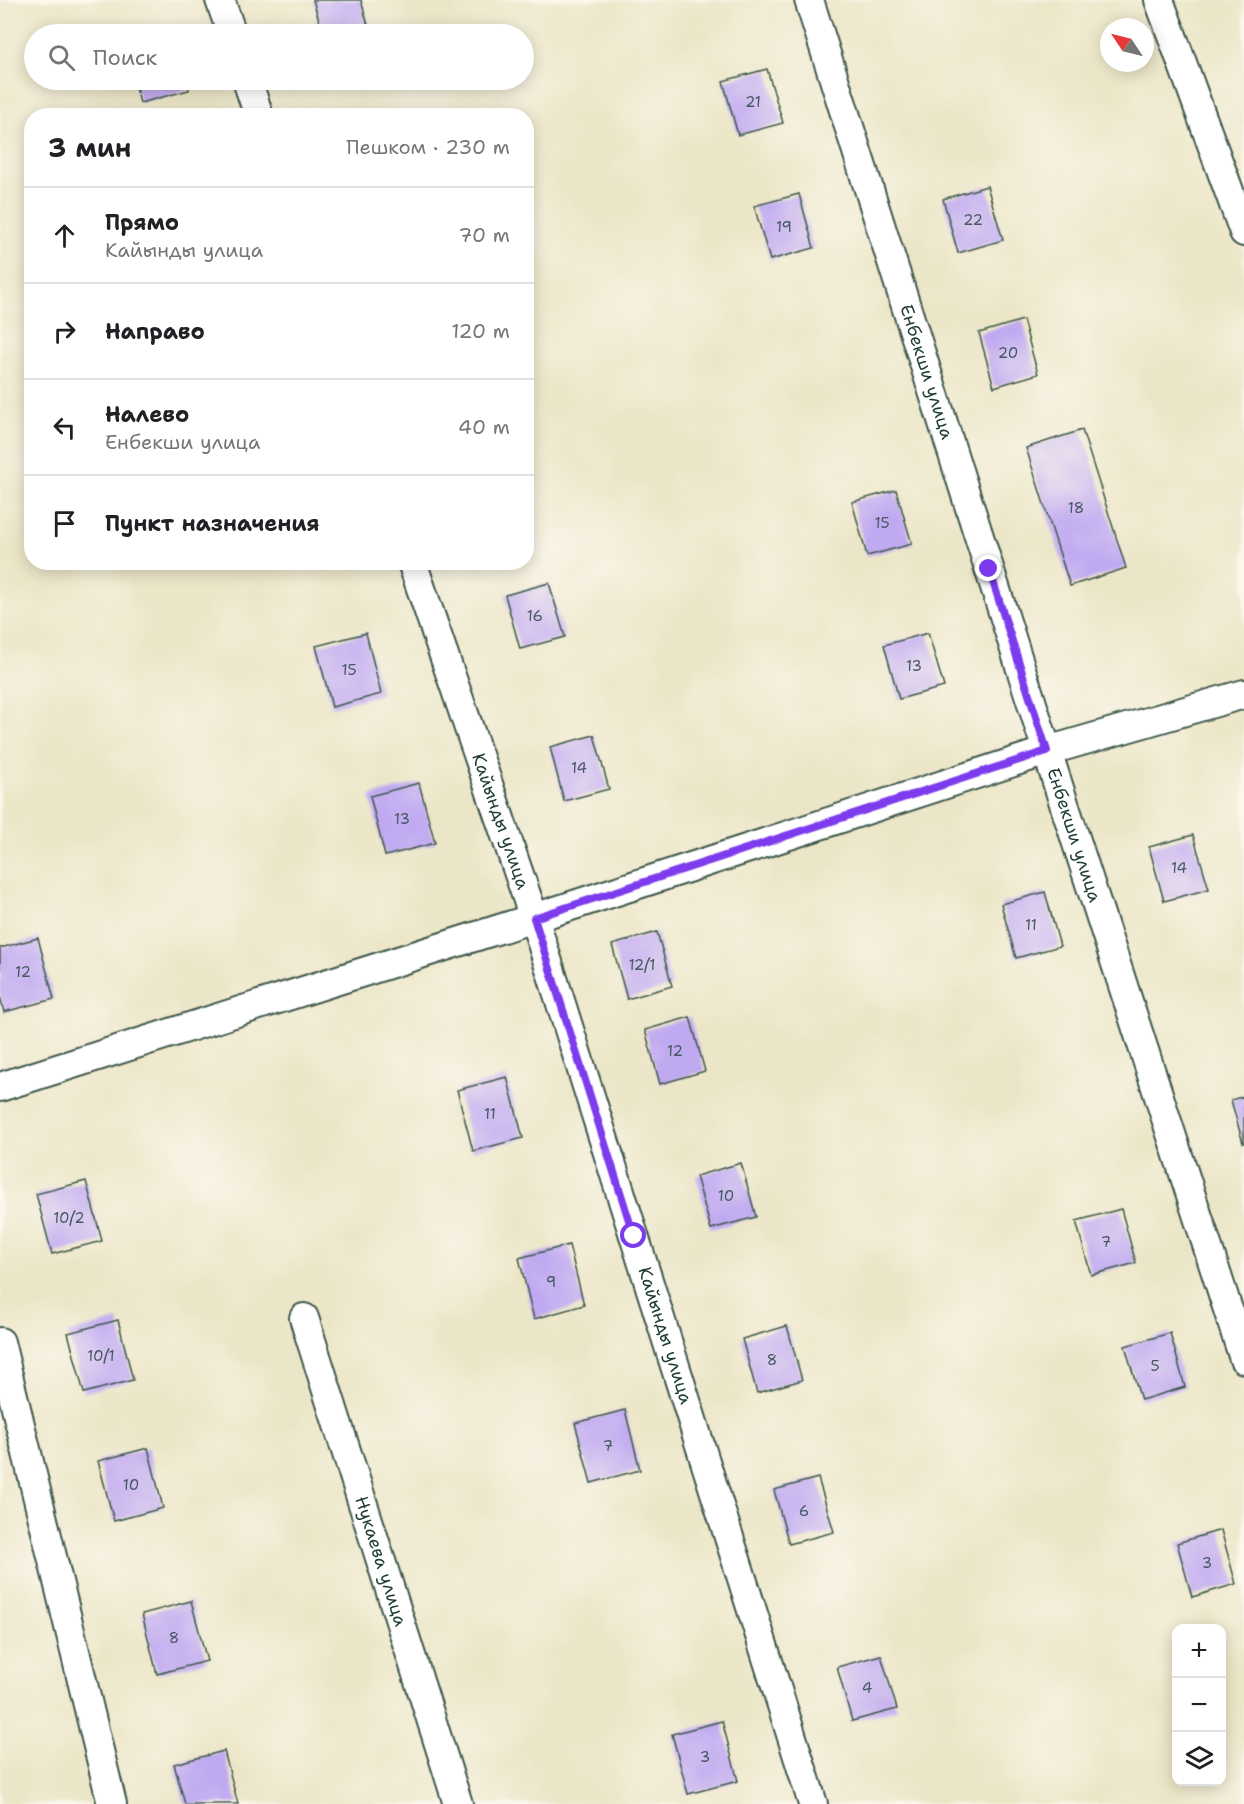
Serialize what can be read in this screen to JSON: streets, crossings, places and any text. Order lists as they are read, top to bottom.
{
  "streets": {
    "street": ["Енбекши улица", "Кайынды улица", "Нукаева улица"]
  },
  "house_numbers": [
    "21",
    "22",
    "19",
    "20",
    "18",
    "15",
    "16",
    "13",
    "15",
    "14",
    "13",
    "14",
    "11",
    "12/1",
    "12",
    "12",
    "11",
    "10",
    "10/2",
    "7",
    "9",
    "10/1",
    "8",
    "5",
    "7",
    "10",
    "6",
    "3",
    "8",
    "4",
    "3"
  ],
  "north": "top left",
  "page": {
    "search": "Поиск",
    "heading": ["3 мин", "Пешком · 230 m"],
    "list": [
      ["Прямо", "Кайынды улица", "70 m"],
      ["Направо", "120 m"],
      ["Налево", "Енбекши улица", "40 m"],
      "Пункт назначения"
    ],
    "map_buttons": ["+", "−"]
  }
}
